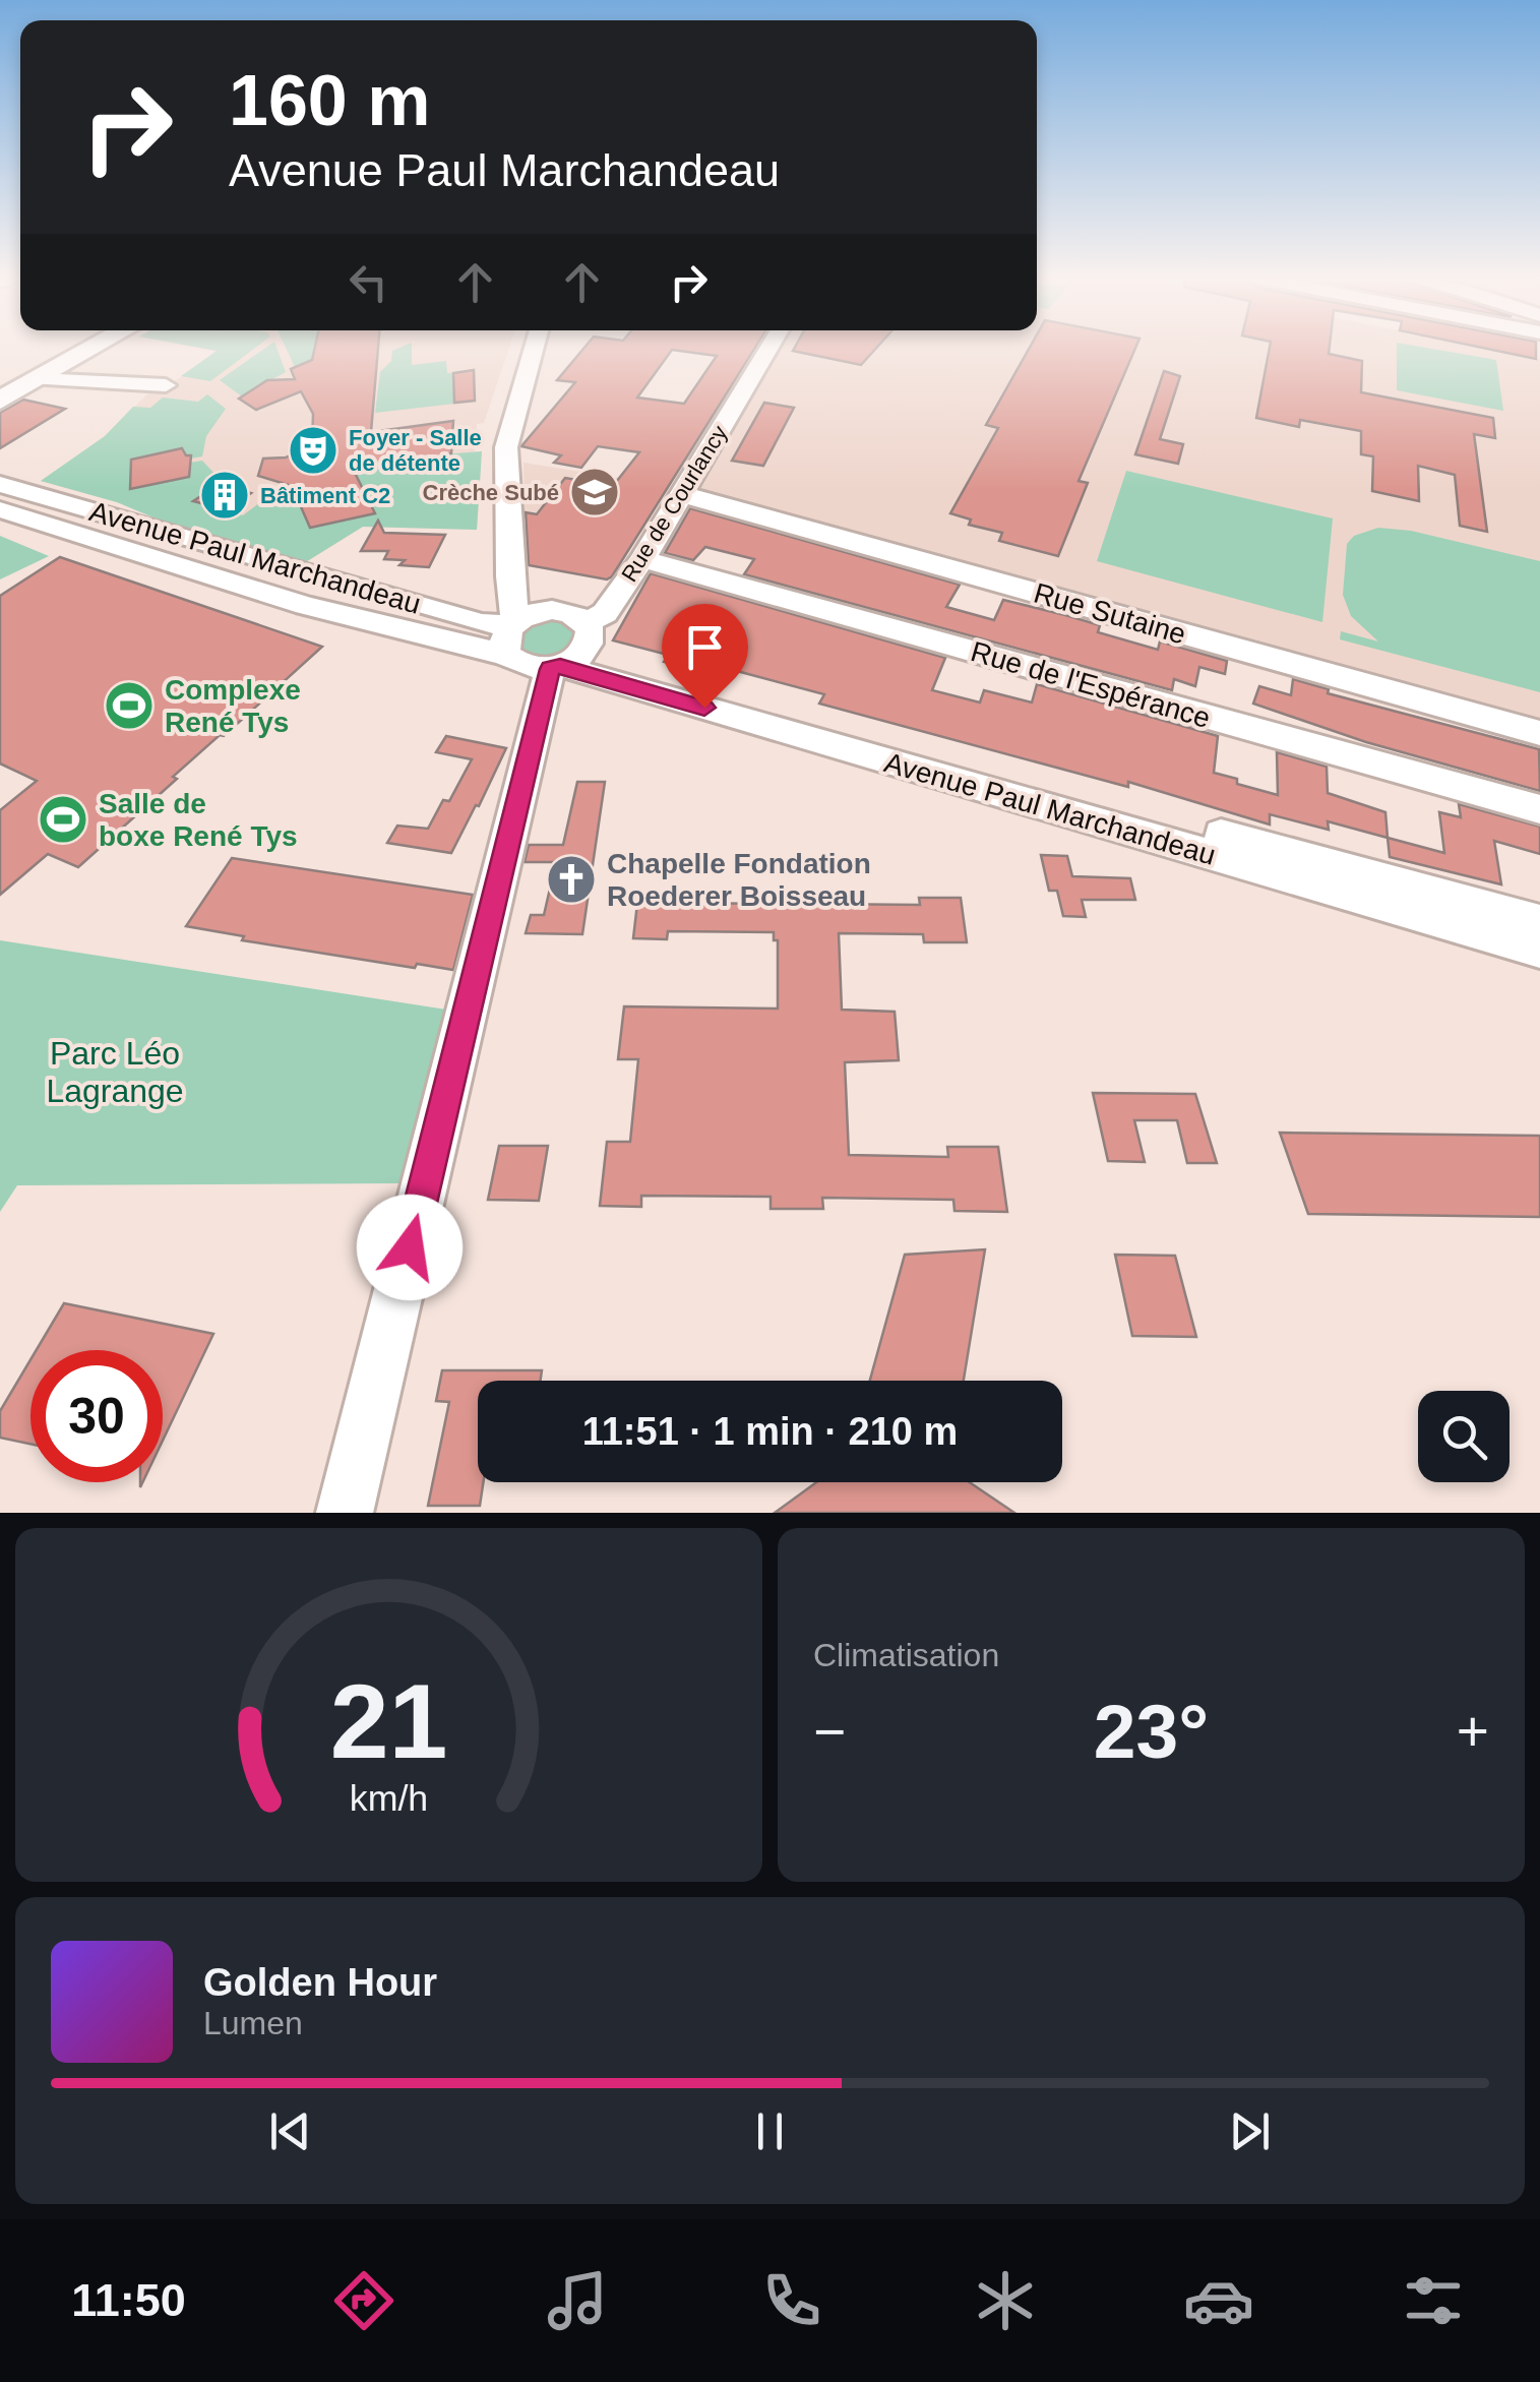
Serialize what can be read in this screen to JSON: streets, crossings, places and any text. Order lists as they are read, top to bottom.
{
  "streets": {
    "street": [
      "Rue de Courlancy",
      "Avenue Paul Marchandeau",
      "Rue Sutaine",
      "Rue de l'Espérance"
    ]
  },
  "crossings": [
    ["Rue de Courlancy", "Avenue Paul Marchandeau"],
    ["Rue de Courlancy", "Rue Sutaine"],
    ["Rue de Courlancy", "Rue de l'Espérance"]
  ],
  "parks": ["Parc Léo Lagrange"],
  "places": {
    "theatre": ["Foyer - Salle de détente"],
    "school or university": ["Crèche Subé"],
    "building": ["Bâtiment C2"],
    "sports": ["Complexe René Tys", "Salle de boxe René Tys"],
    "church": ["Chapelle Fondation Roederer Boisseau"]
  },
  "page": {
    "turn": ["160 m", "Avenue Paul Marchandeau"],
    "limit": "30",
    "trip": "11:51 · 1 min · 210 m",
    "tile": "Climatisation",
    "heat": ["−", "23°", "+"],
    "song": ["Golden Hour", "Lumen"],
    "tabs": "11:50",
    "gauge": ["21", "km/h"]
  }
}
